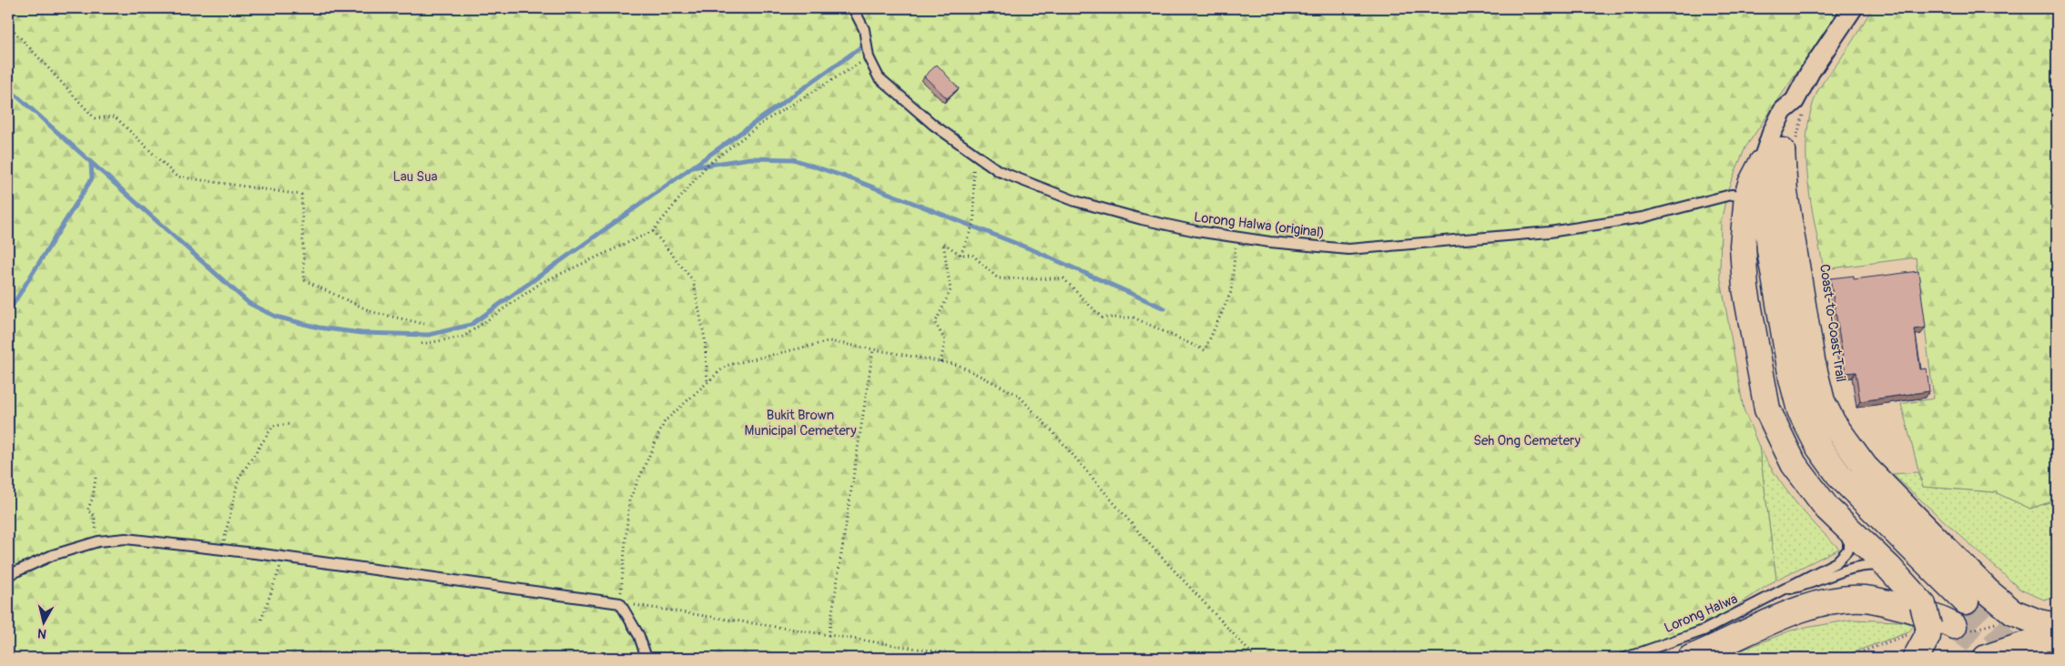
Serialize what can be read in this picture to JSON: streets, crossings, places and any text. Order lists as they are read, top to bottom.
{
  "streets": {
    "lane": ["Lorong Halwa (original)", "Lorong Halwa"]
  },
  "parks": ["Lau Sua", "Bukit Brown Municipal Cemetery", "Seh Ong Cemetery"],
  "north": "bottom"
}
